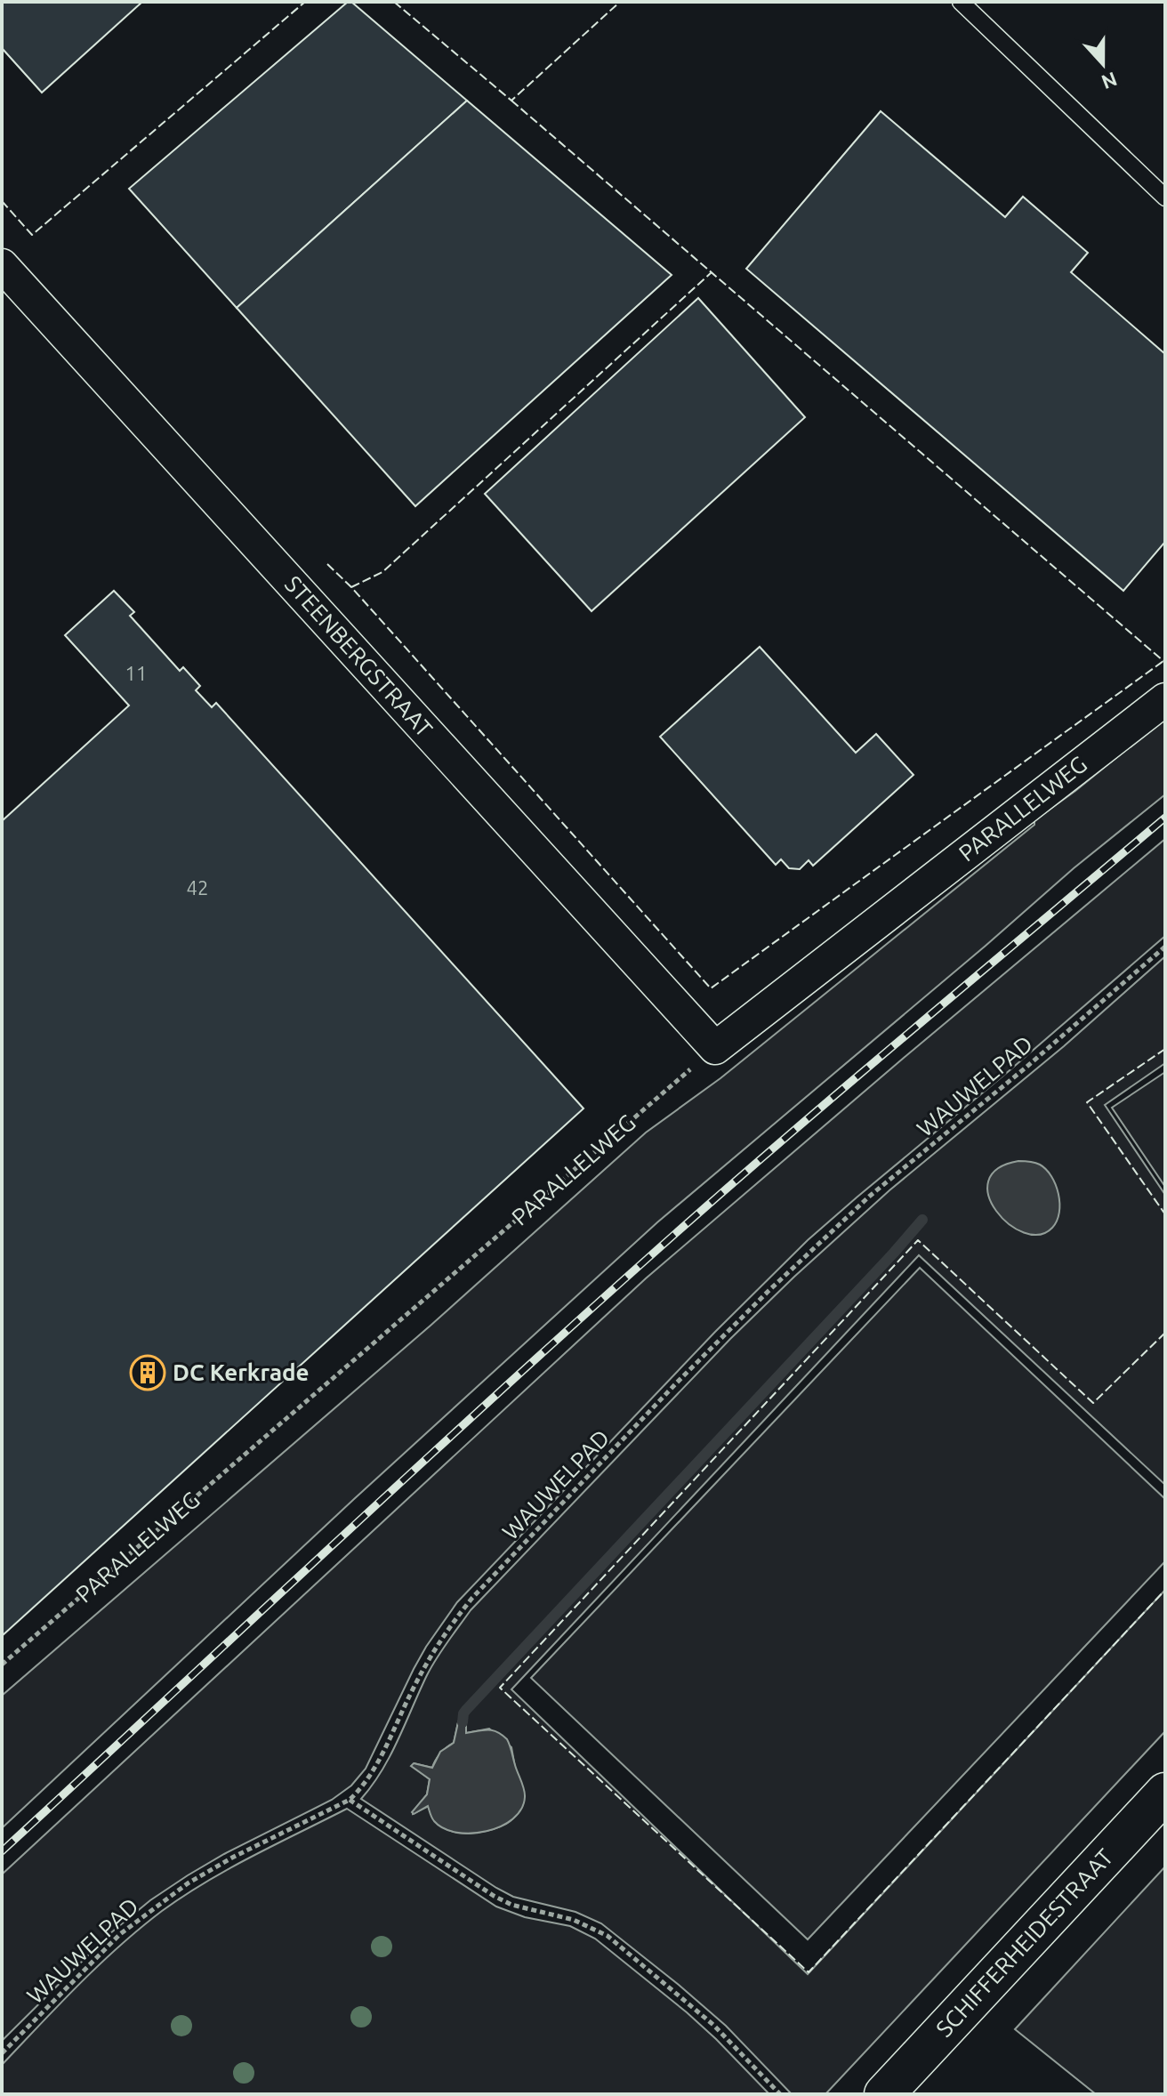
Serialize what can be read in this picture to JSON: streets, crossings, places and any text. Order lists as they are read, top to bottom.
{
  "streets": {
    "street": ["STEENBERGSTRAAT", "PARALLELWEG", "SCHIFFERHEIDESTRAAT"],
    "path": ["WAUWELPAD"]
  },
  "crossings": [
    ["STEENBERGSTRAAT", "PARALLELWEG"]
  ],
  "places": {
    "building": ["DC Kerkrade"]
  },
  "house_numbers": ["11", "42"],
  "north": "bottom"
}
